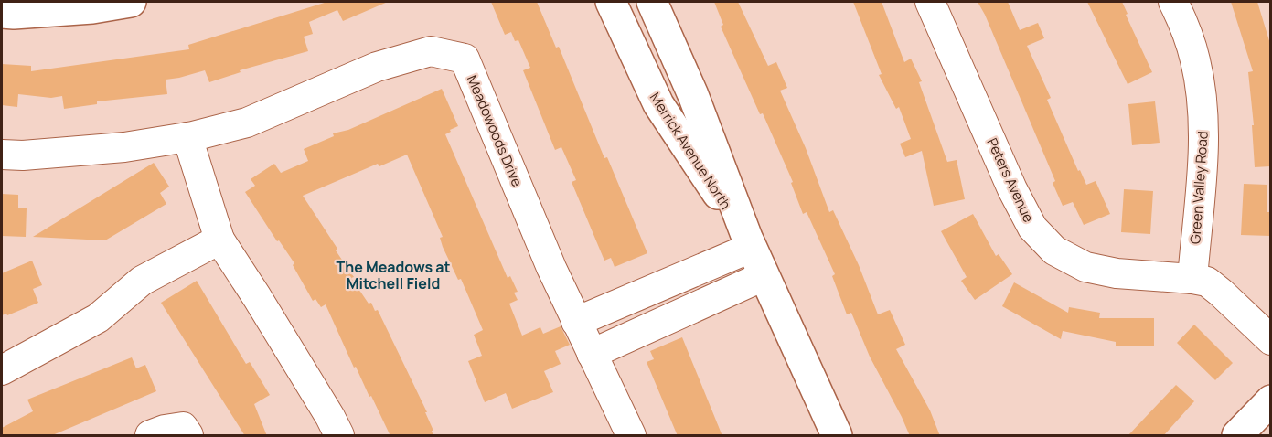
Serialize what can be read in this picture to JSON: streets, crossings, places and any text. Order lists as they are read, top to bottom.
{
  "streets": {
    "main road": ["Merrick Avenue North"],
    "street": ["Meadowoods Drive", "Peters Avenue", "Green Valley Road"]
  },
  "crossings": [
    ["Peters Avenue", "Green Valley Road"]
  ],
  "districts": ["The Meadows at Mitchell Field"]
}
